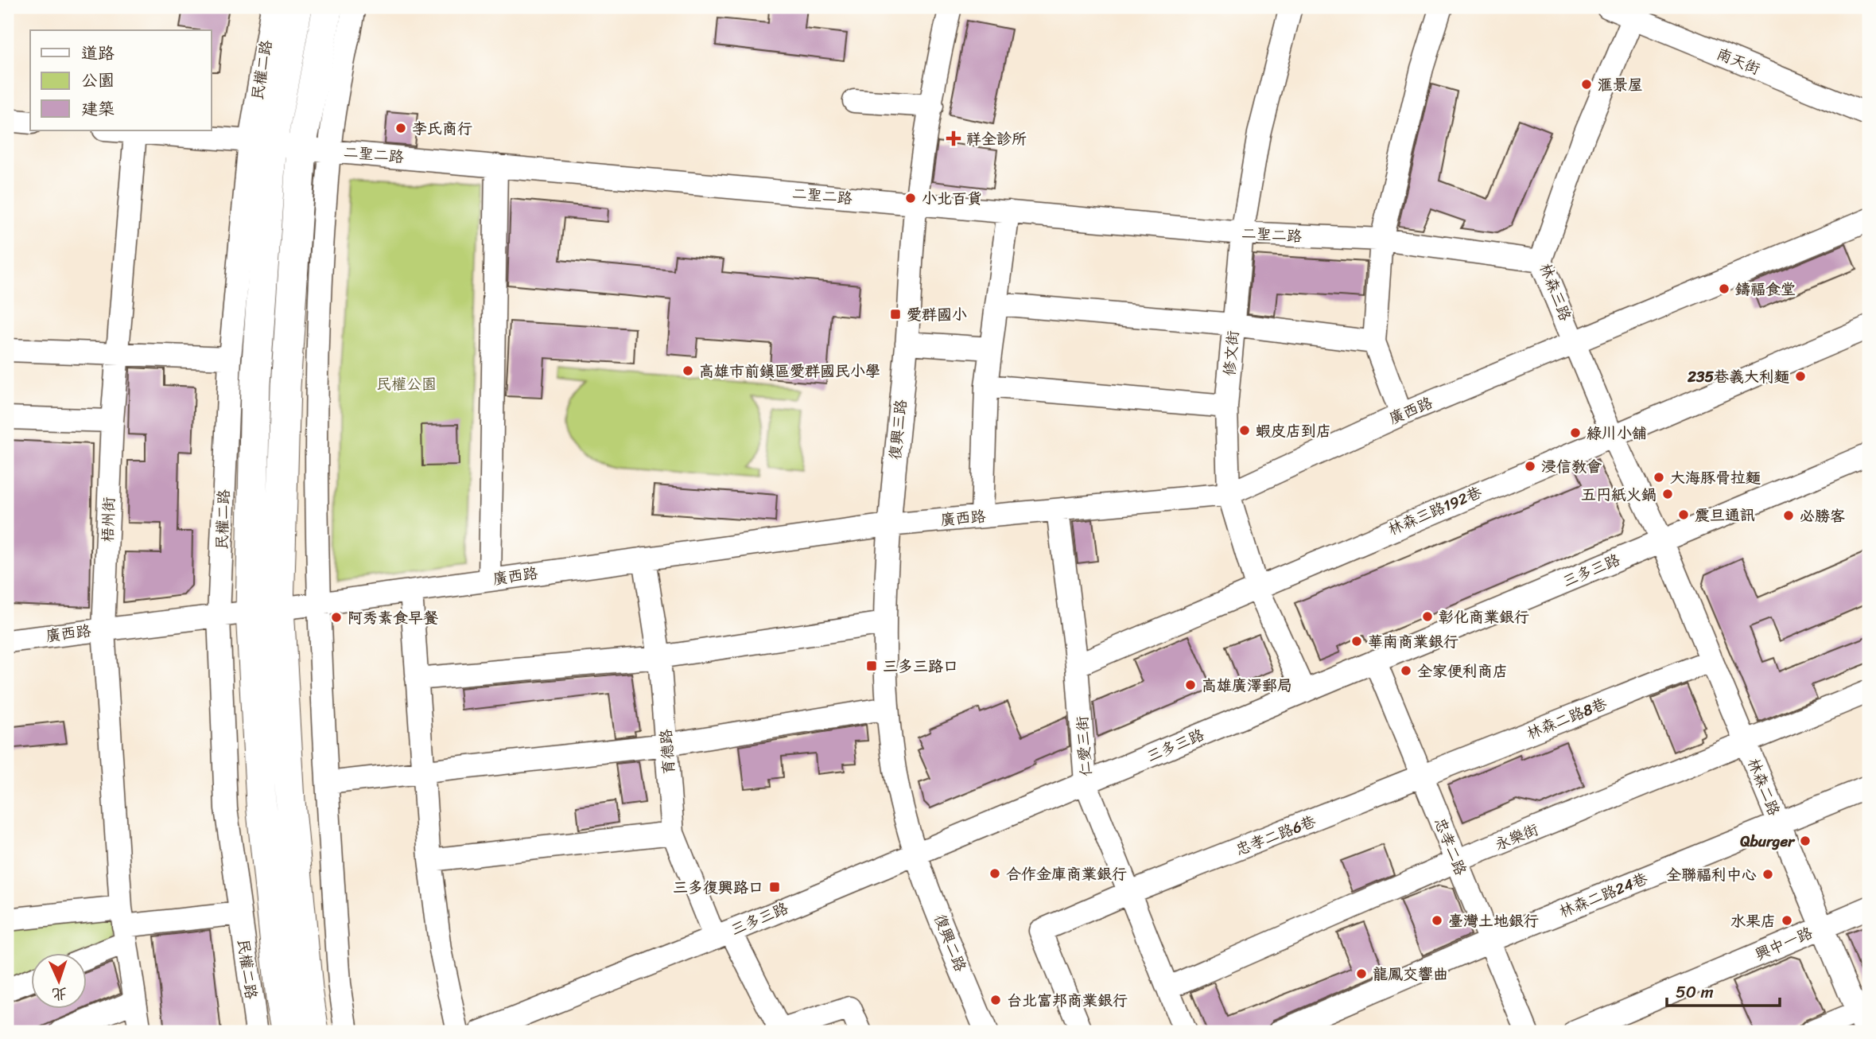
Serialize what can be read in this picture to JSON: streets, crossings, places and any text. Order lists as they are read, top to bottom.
{
  "streets": {
    "main road": ["民權二路"],
    "street": [
      "南天街",
      "二聖二路",
      "林森三路",
      "修文街",
      "廣西路",
      "復興三路",
      "林森三路192巷",
      "梧州街",
      "三多三路",
      "林森二路8巷",
      "仁愛三街",
      "育德路",
      "林森二路",
      "忠孝二路6巷",
      "永樂街",
      "忠孝二路",
      "林森二路24巷",
      "復興二路",
      "興中一路"
    ]
  },
  "crossings": [
    ["南天街", "林森三路"],
    ["民權二路", "二聖二路"],
    ["民權二路", "廣西路"],
    ["二聖二路", "林森三路"],
    ["二聖二路", "修文街"],
    ["二聖二路", "復興三路"],
    ["二聖二路", "梧州街"],
    ["林森三路", "廣西路"],
    ["林森三路", "林森三路192巷"],
    ["林森三路", "三多三路"],
    ["林森三路", "林森二路"],
    ["修文街", "廣西路"],
    ["修文街", "林森三路192巷"],
    ["修文街", "三多三路"],
    ["廣西路", "復興三路"],
    ["廣西路", "梧州街"],
    ["廣西路", "仁愛三街"],
    ["廣西路", "育德路"],
    ["復興三路", "三多三路"],
    ["復興三路", "復興二路"],
    ["林森三路192巷", "仁愛三街"],
    ["三多三路", "仁愛三街"],
    ["三多三路", "育德路"],
    ["三多三路", "林森二路"],
    ["三多三路", "忠孝二路"],
    ["三多三路", "復興二路"],
    ["林森二路8巷", "林森二路"],
    ["林森二路8巷", "忠孝二路6巷"],
    ["林森二路8巷", "忠孝二路"],
    ["仁愛三街", "忠孝二路6巷"],
    ["仁愛三街", "永樂街"],
    ["林森二路", "永樂街"],
    ["林森二路", "林森二路24巷"],
    ["林森二路", "興中一路"],
    ["忠孝二路6巷", "忠孝二路"],
    ["永樂街", "忠孝二路"],
    ["忠孝二路", "林森二路24巷"]
  ],
  "parks": ["民權公園"],
  "places": {
    "other": [
      "滙景屋",
      "李氏商行",
      "小北百貨",
      "鑄福食堂",
      "高雄市前鎮區愛群國民小學",
      "235巷義大利麵",
      "蝦皮店到店",
      "綠川小舖",
      "浸信教會",
      "大海豚骨拉麵",
      "五円紙火鍋",
      "震旦通訊",
      "必勝客",
      "彰化商業銀行",
      "阿秀素食早餐",
      "華南商業銀行",
      "全家便利商店",
      "高雄廣澤郵局",
      "Qburger",
      "合作金庫商業銀行",
      "全聯福利中心",
      "臺灣土地銀行",
      "水果店",
      "龍鳳交響曲",
      "台北富邦商業銀行"
    ],
    "health": ["祥全診所"],
    "transit": ["愛群國小", "三多三路口", "三多復興路口"]
  },
  "legend": ["道路", "公園", "建築"],
  "scale_bar": "50 m",
  "north": "bottom"
}
